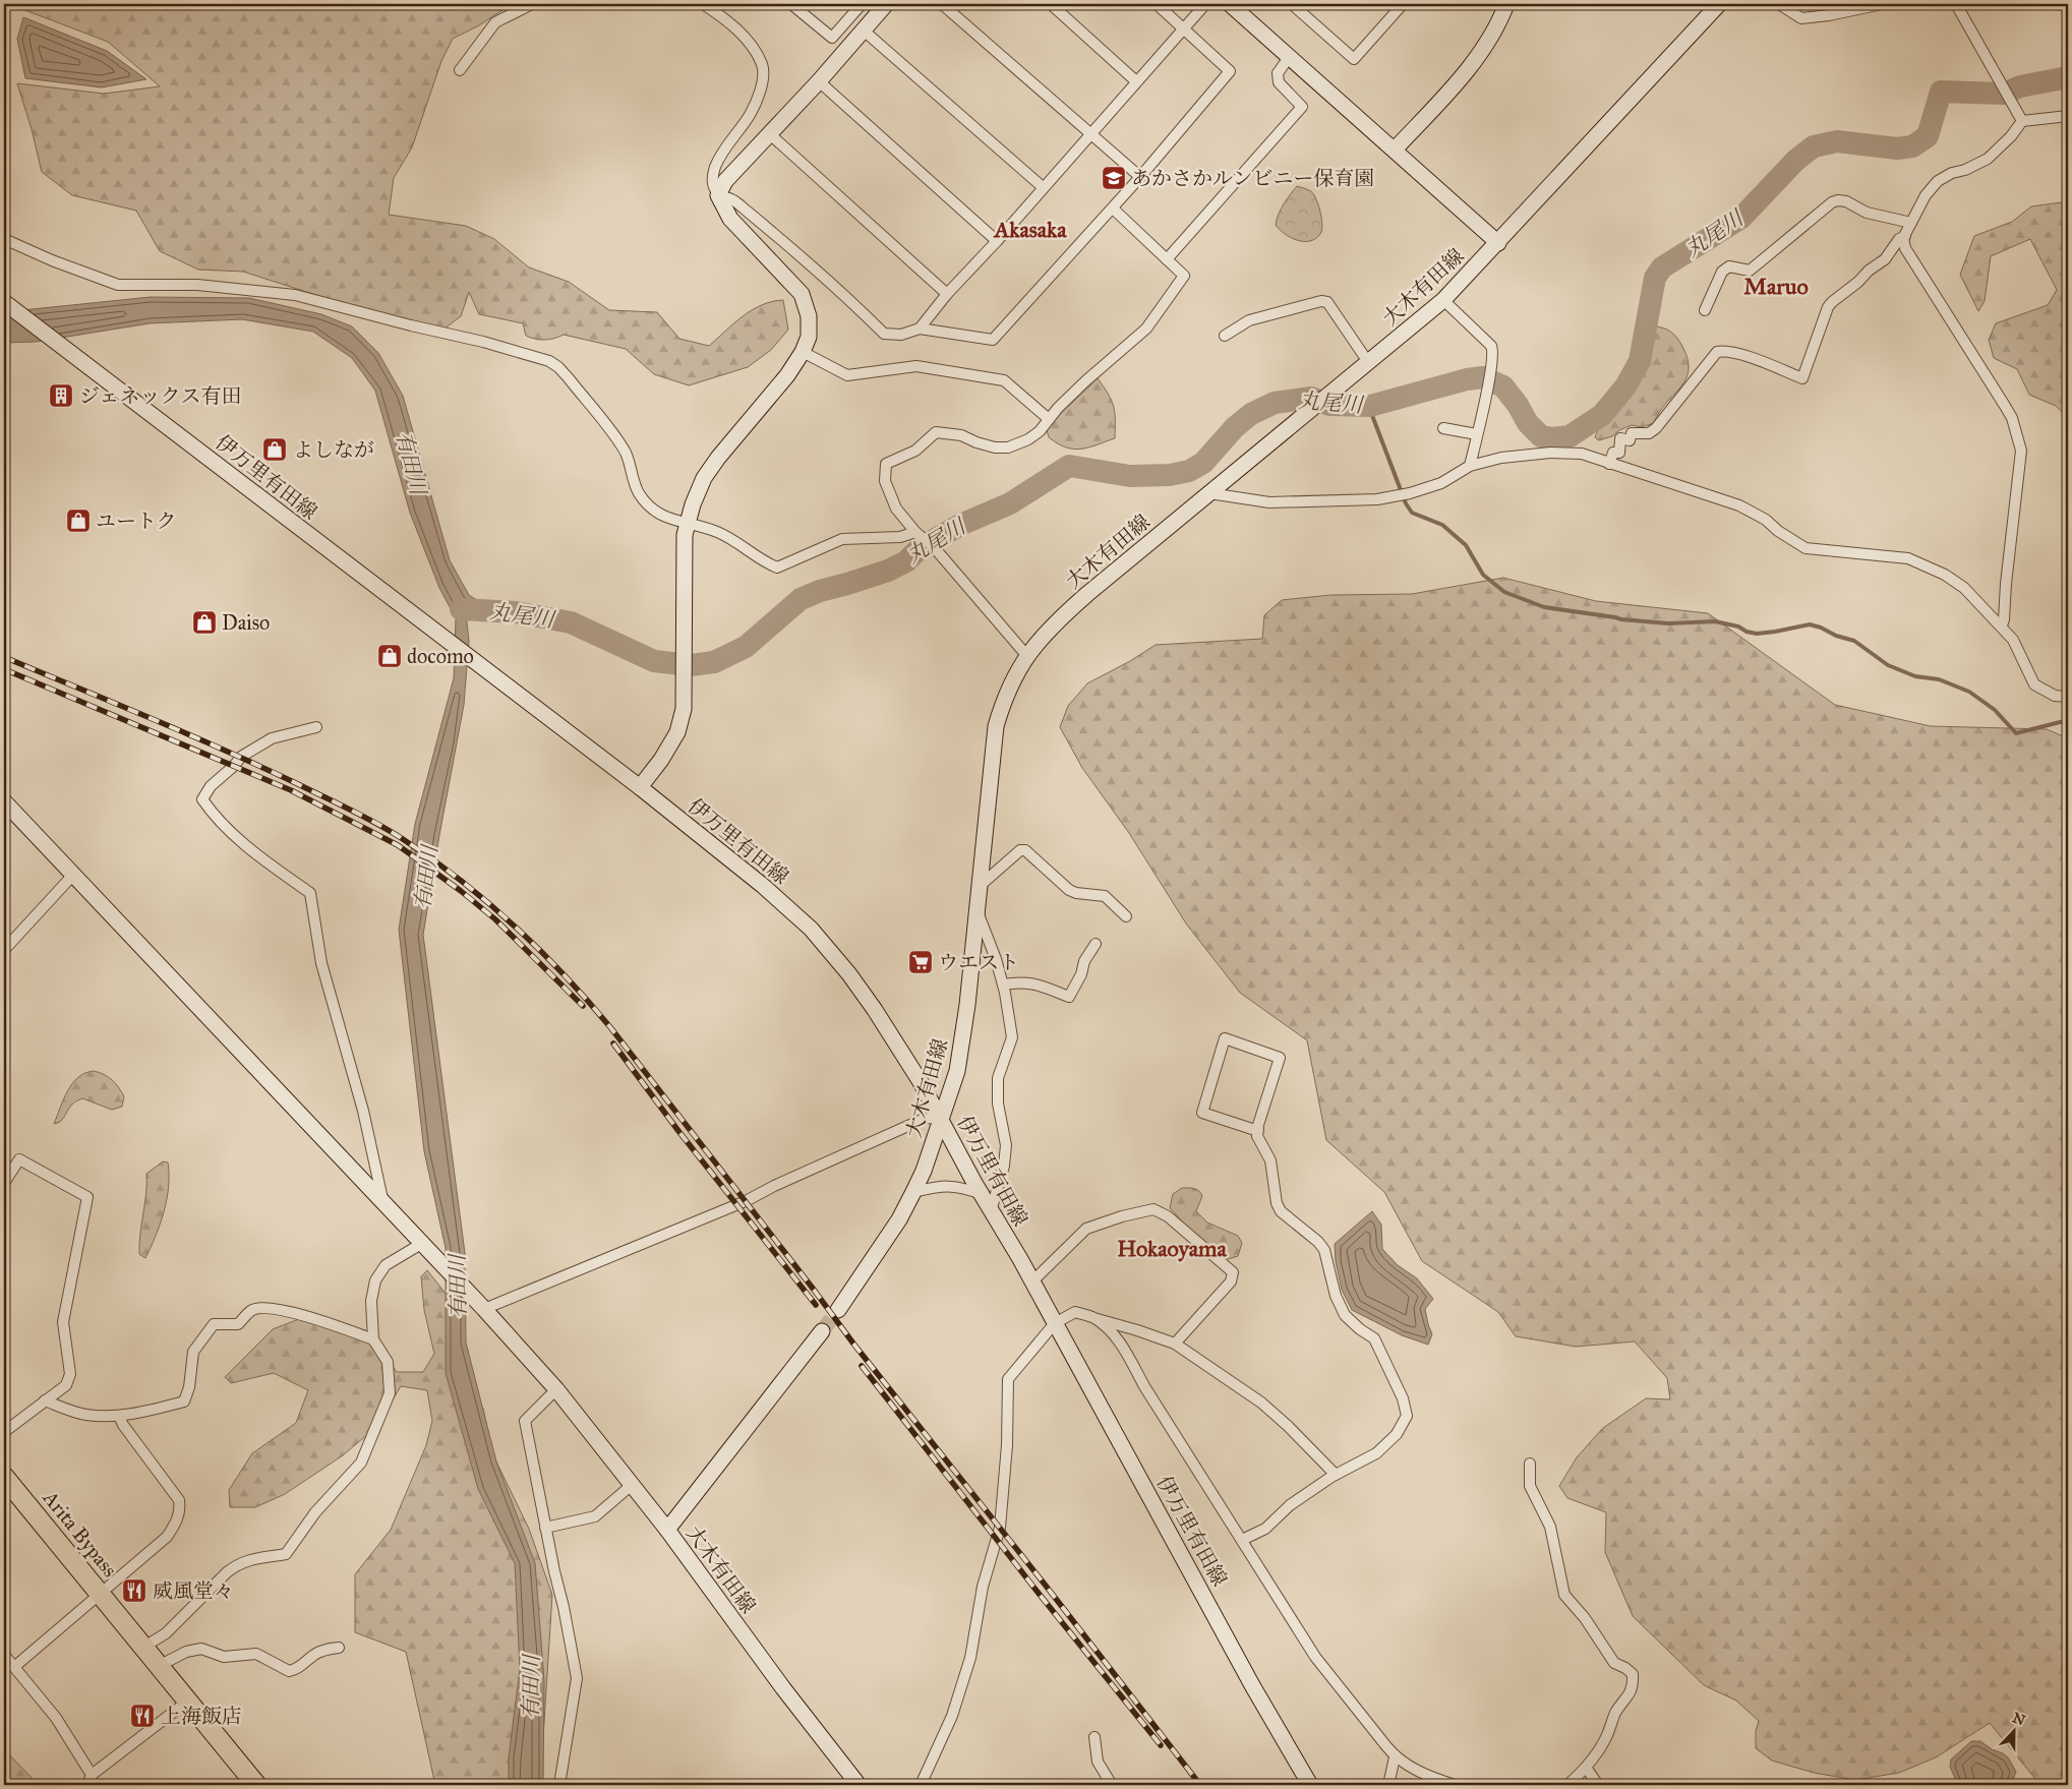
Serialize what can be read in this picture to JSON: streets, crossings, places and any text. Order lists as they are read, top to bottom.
{
  "streets": {
    "highway": ["Arita Bypass"],
    "main road": ["大木有田線", "伊万里有田線"]
  },
  "crossings": [
    ["大木有田線", "伊万里有田線"]
  ],
  "districts": ["Akasaka", "Maruo", "Hokaoyama"],
  "water": ["丸尾川", "有田川"],
  "places": {
    "school or university": ["あかさかルンビニー保育園"],
    "building": ["ジェネックス有田"],
    "shop": [
      "よしなが",
      "ユートク",
      "Daiso",
      "docomo"
    ],
    "supermarket": ["ウエスト"],
    "restaurant": ["威風堂々", "上海飯店"]
  },
  "north": "top"
}
